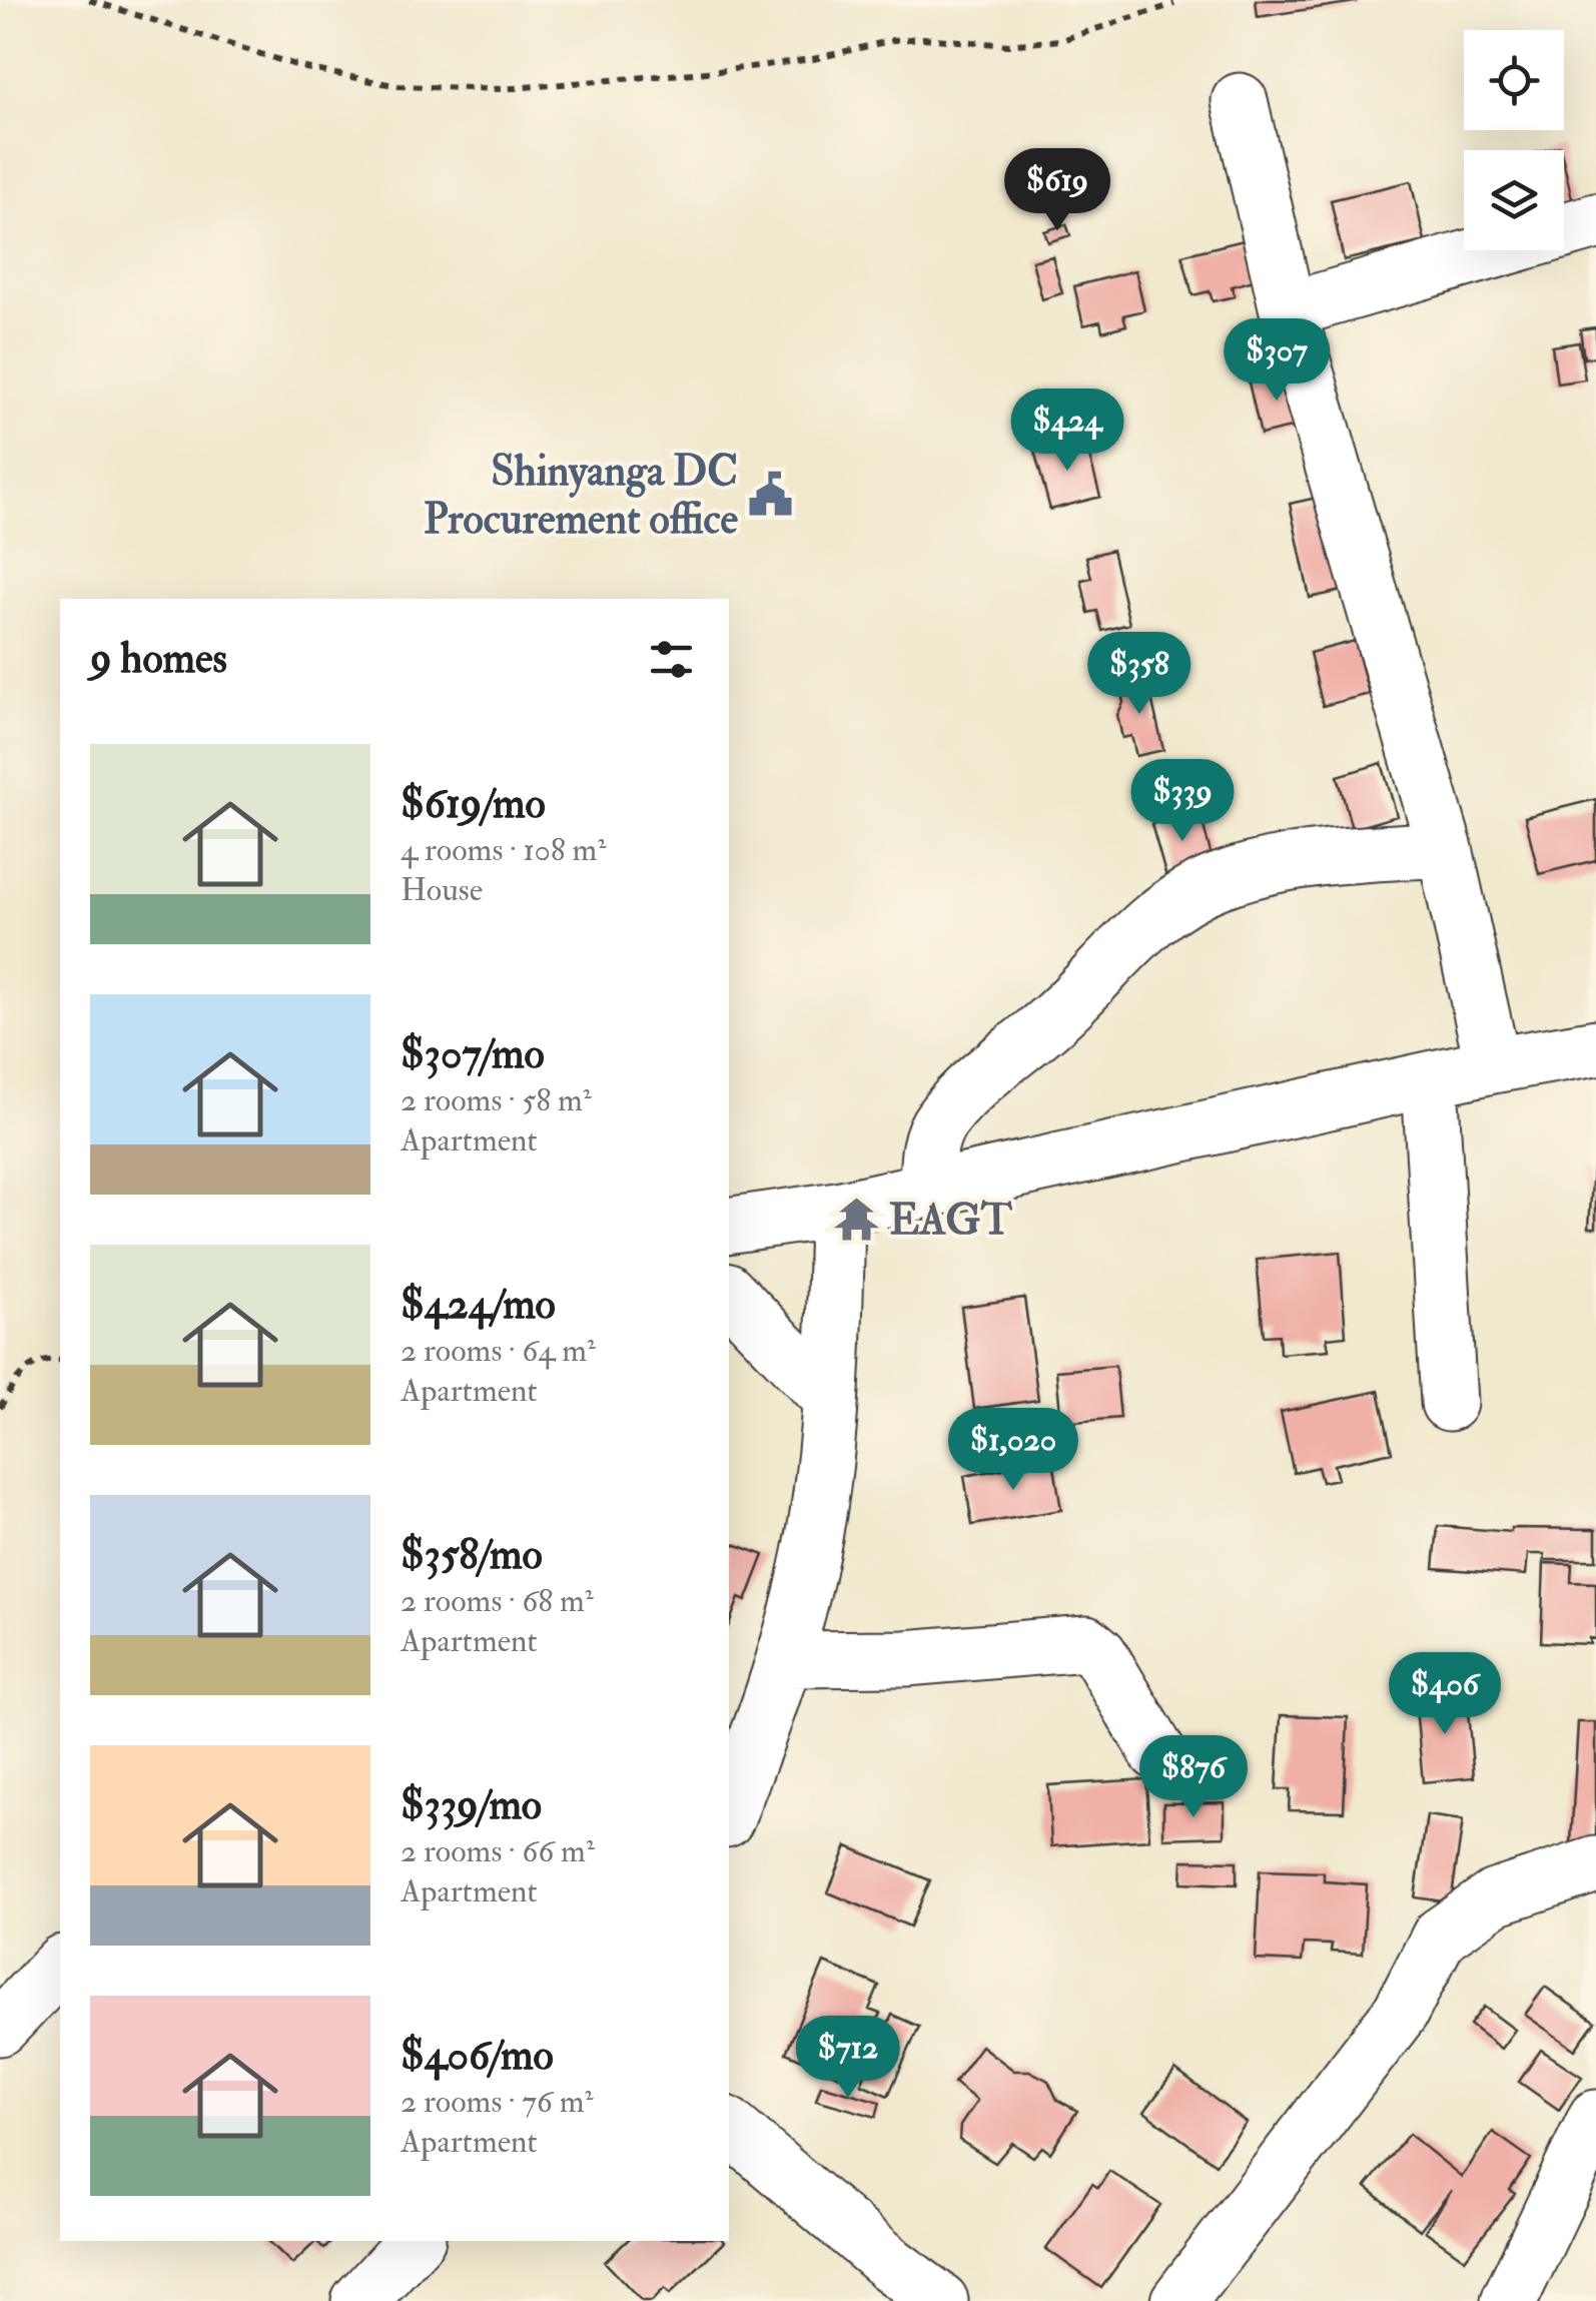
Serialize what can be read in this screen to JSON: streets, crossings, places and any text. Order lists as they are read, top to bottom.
{
  "places": {
    "public building": ["Shinyanga DC Procurement office"],
    "temple": ["EAGT"]
  },
  "page": {
    "price": [
      "$619",
      "$307",
      "$424",
      "$358",
      "$339",
      "$1,020",
      "$406",
      "$876",
      "$712"
    ],
    "heading": "9 homes",
    "list": [
      {
        "name": "$619/mo",
        "note": "4 rooms · 108 m² · House"
      },
      {
        "name": "$307/mo",
        "note": "2 rooms · 58 m² · Apartment"
      },
      {
        "name": "$424/mo",
        "note": "2 rooms · 64 m² · Apartment"
      },
      {
        "name": "$358/mo",
        "note": "2 rooms · 68 m² · Apartment"
      },
      {
        "name": "$339/mo",
        "note": "2 rooms · 66 m² · Apartment"
      },
      {
        "name": "$406/mo",
        "note": "2 rooms · 76 m² · Apartment"
      }
    ]
  }
}
